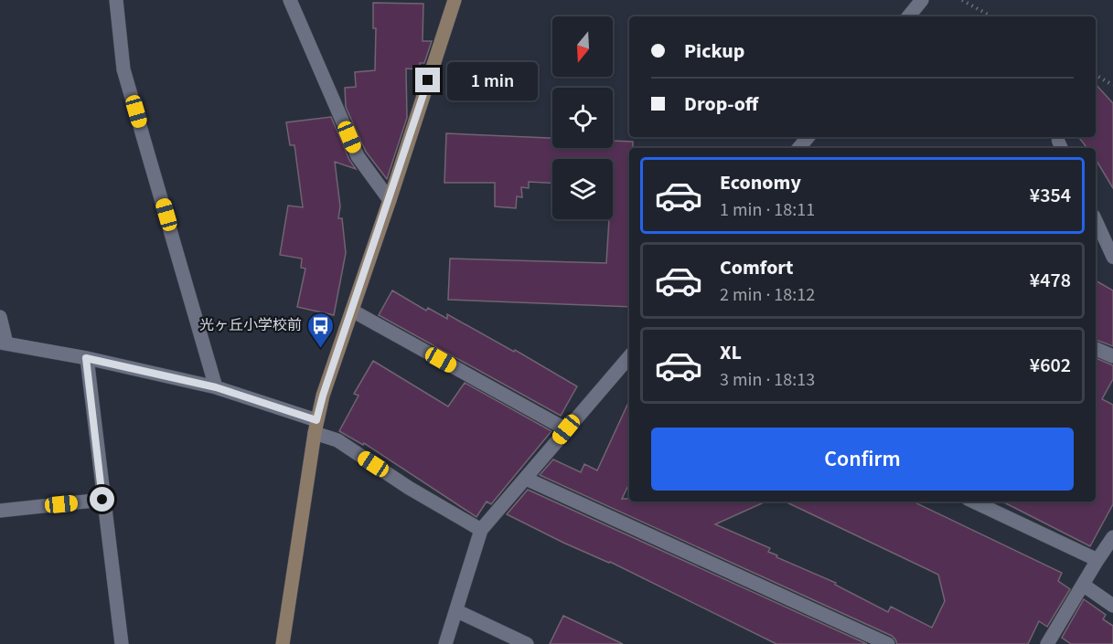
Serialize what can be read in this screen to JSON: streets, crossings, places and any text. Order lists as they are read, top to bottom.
{
  "places": {
    "bus stop": ["光ヶ丘小学校前"]
  },
  "north": "bottom",
  "page": {
    "banner": ["Pickup", "Drop-off"],
    "bubble": "1 min",
    "list": [
      {
        "name": "Economy",
        "note": "1 min · 18:11",
        "value": "¥354"
      },
      {
        "name": "Comfort",
        "note": "2 min · 18:12",
        "value": "¥478"
      },
      {
        "name": "XL",
        "note": "3 min · 18:13",
        "value": "¥602"
      }
    ],
    "buttons": "Confirm"
  }
}
